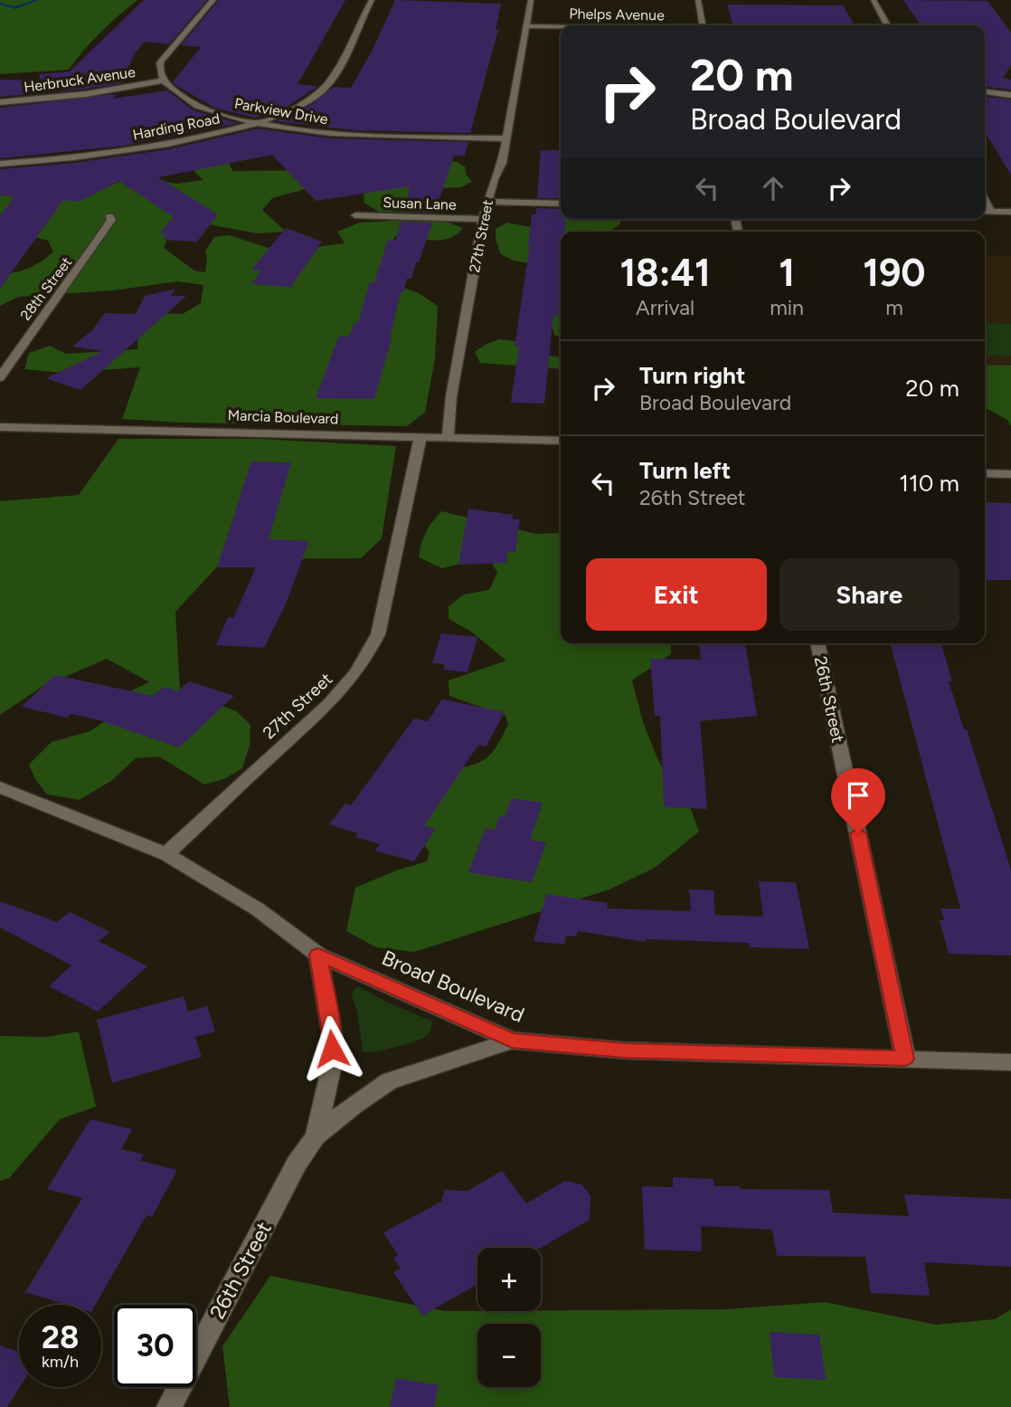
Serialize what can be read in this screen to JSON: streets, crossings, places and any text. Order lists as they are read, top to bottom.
{
  "streets": {
    "street": [
      "Phelps Avenue",
      "Herbruck Avenue",
      "Parkview Drive",
      "Harding Road",
      "Susan Lane",
      "27th Street",
      "28th Street",
      "Marcia Boulevard",
      "26th Street",
      "Broad Boulevard"
    ]
  },
  "crossings": [
    ["Phelps Avenue", "27th Street"],
    ["Herbruck Avenue", "Parkview Drive"],
    ["Parkview Drive", "Harding Road"],
    ["Parkview Drive", "27th Street"],
    ["Susan Lane", "27th Street"],
    ["27th Street", "Marcia Boulevard"],
    ["27th Street", "Broad Boulevard"],
    ["26th Street", "Broad Boulevard"]
  ],
  "page": {
    "turn": ["20 m", "Broad Boulevard"],
    "eta": [
      "18:41",
      "Arrival",
      "1",
      "min",
      "190",
      "m"
    ],
    "list": [
      {
        "name": "Turn right",
        "note": "Broad Boulevard",
        "value": "20 m"
      },
      {
        "name": "Turn left",
        "note": "26th Street",
        "value": "110 m"
      }
    ],
    "buttons": ["Exit", "Share"],
    "map_buttons": ["+", "−"],
    "speed": "28 km/h",
    "limit": "30"
  }
}
